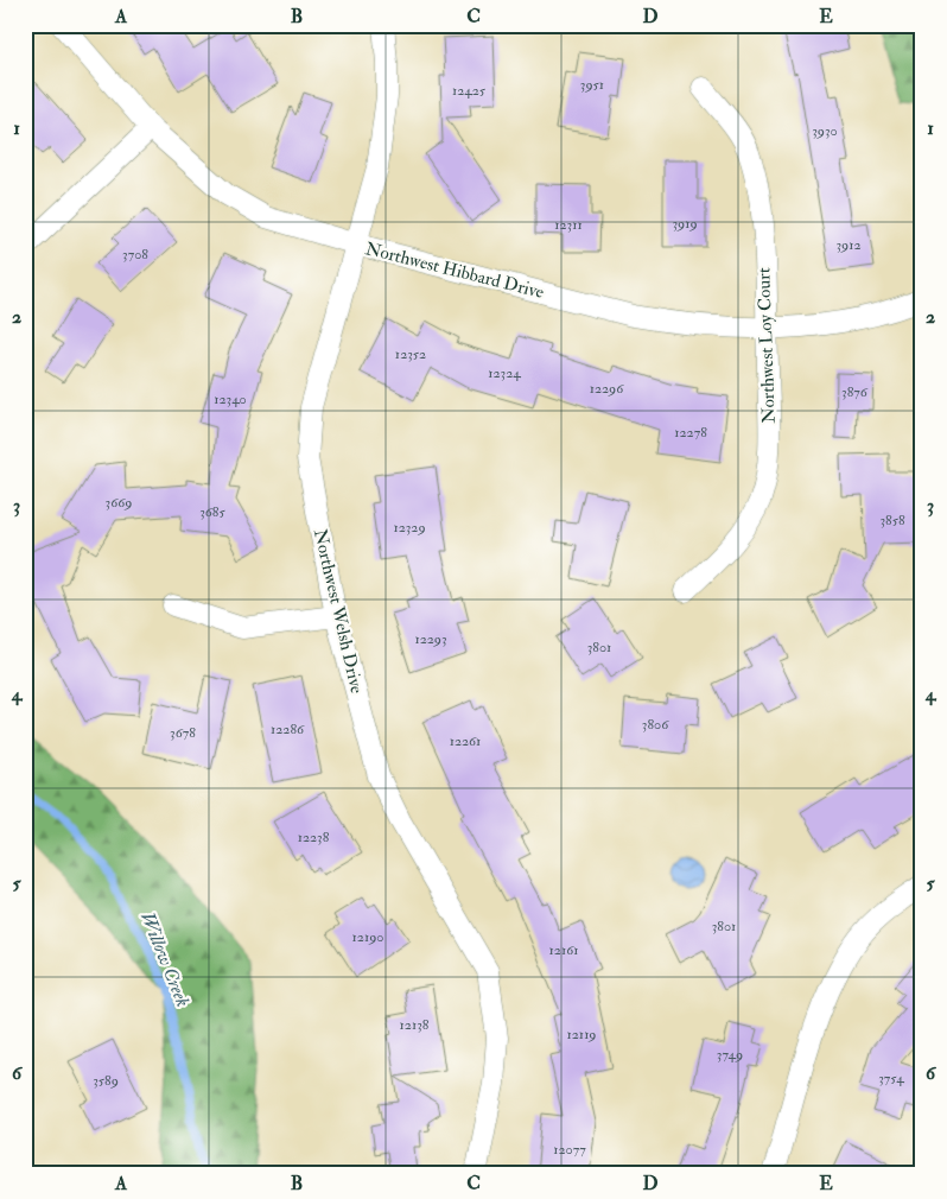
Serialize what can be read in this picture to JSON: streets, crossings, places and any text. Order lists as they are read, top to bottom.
{
  "streets": {
    "street": ["Northwest Hibbard Drive", "Northwest Loy Court", "Northwest Welsh Drive"]
  },
  "crossings": [
    ["Northwest Hibbard Drive", "Northwest Loy Court"],
    ["Northwest Hibbard Drive", "Northwest Welsh Drive"]
  ],
  "water": ["Willow Creek"],
  "house_numbers": [
    "3951",
    "12425",
    "3930",
    "3919",
    "12311",
    "3912",
    "3708",
    "12352",
    "12324",
    "12296",
    "3876",
    "12340",
    "12278",
    "3669",
    "3685",
    "3858",
    "12329",
    "12293",
    "3801",
    "3806",
    "12286",
    "3678",
    "12261",
    "12238",
    "3801",
    "12190",
    "12161",
    "12138",
    "12119",
    "3749",
    "3754",
    "3589",
    "12077"
  ],
  "grid": {
    "columns": [
      "A",
      "B",
      "C",
      "D",
      "E"
    ],
    "rows": [
      "1",
      "2",
      "3",
      "4",
      "5",
      "6"
    ]
  }
}
